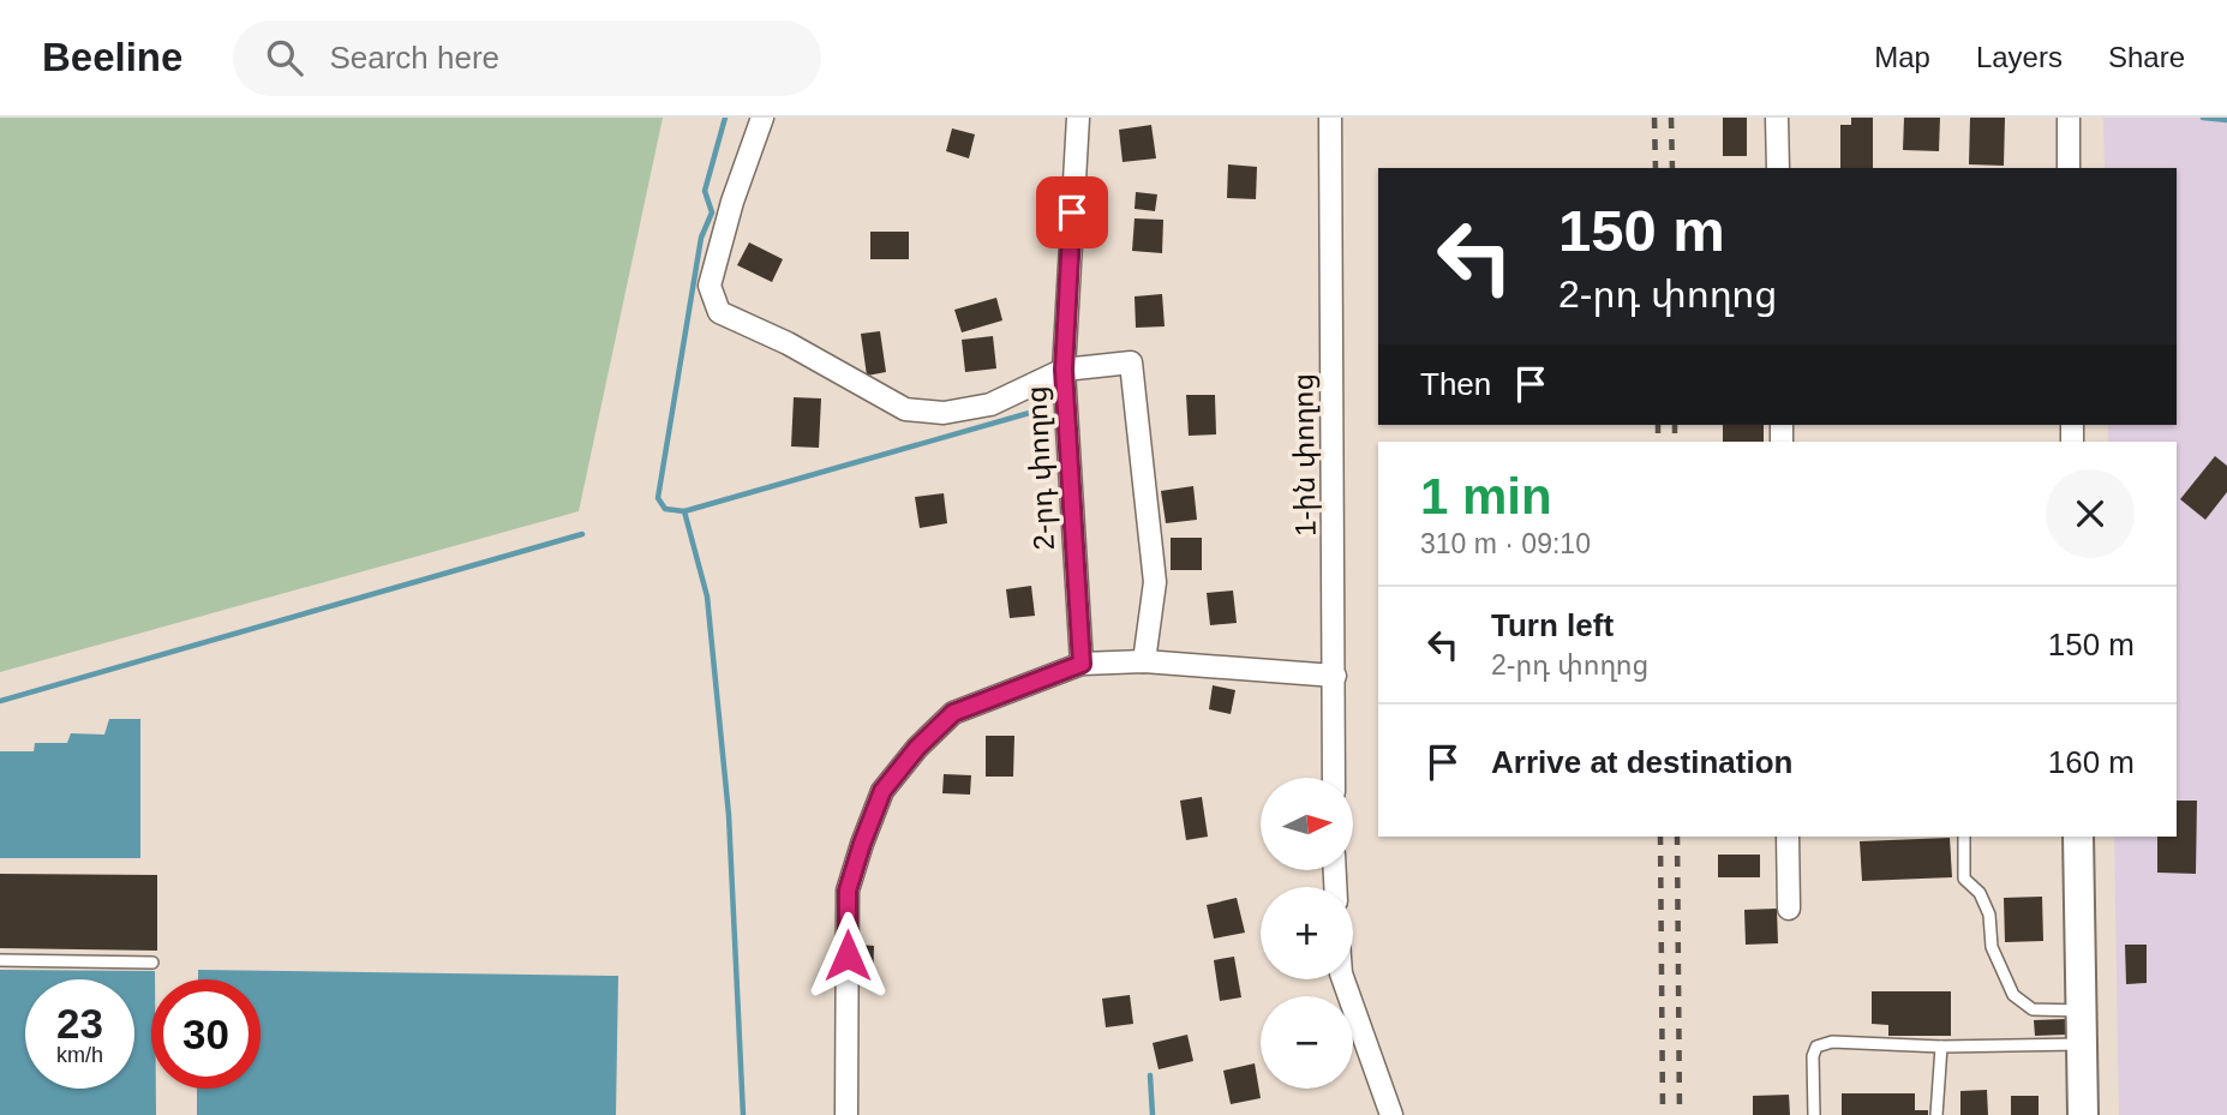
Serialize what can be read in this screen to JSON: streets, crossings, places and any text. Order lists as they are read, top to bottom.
{
  "streets": {
    "street": ["1-ին փողոց", "2-րդ փողոց"]
  },
  "north": "right",
  "page": {
    "header": "Beeline",
    "search": "Search here",
    "nav": ["Map", "Layers", "Share"],
    "turn": ["150 m", "2-րդ փողոց"],
    "then": "Then",
    "heading": ["1 min", "310 m · 09:10"],
    "list": [
      {
        "name": "Turn left",
        "note": "2-րդ փողոց",
        "value": "150 m"
      },
      {
        "name": "Arrive at destination",
        "value": "160 m"
      }
    ],
    "map_buttons": ["+", "−"],
    "speed": "23 km/h",
    "limit": "30"
  }
}
